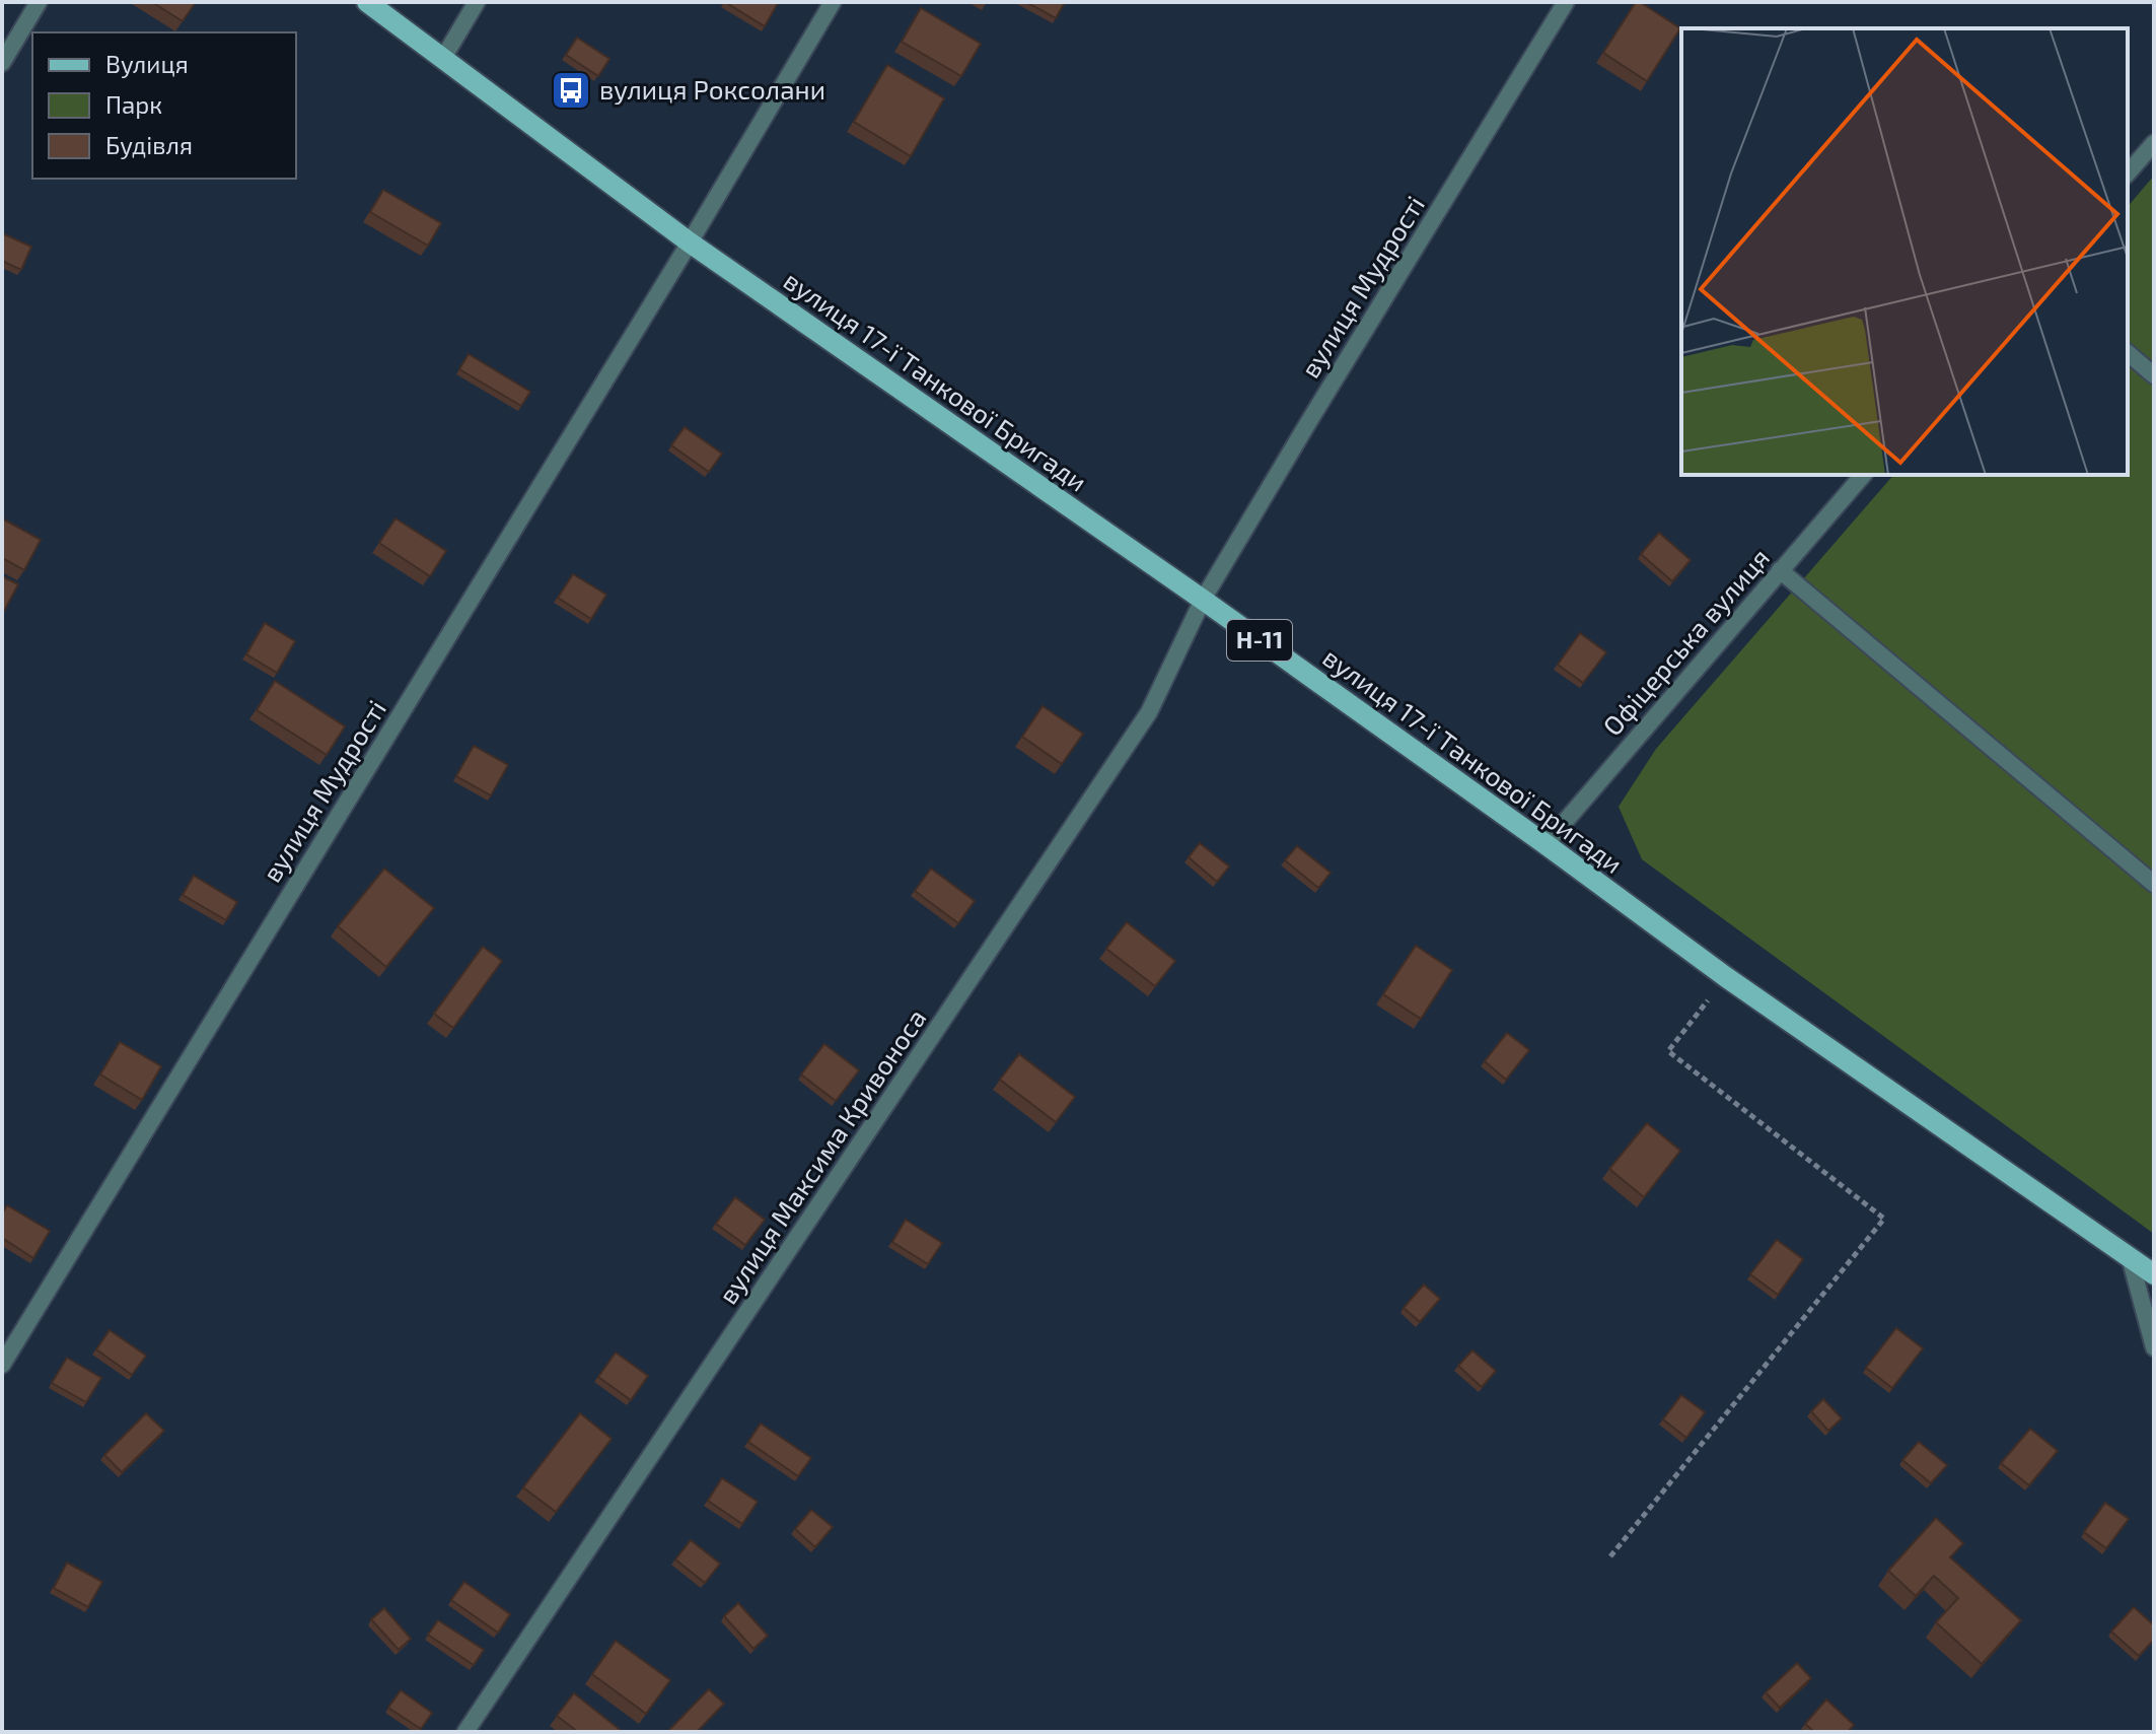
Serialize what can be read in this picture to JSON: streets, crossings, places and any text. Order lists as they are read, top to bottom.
{
  "streets": {
    "main road": ["вулиця 17-ї Танкової Бригади", "Н-11"],
    "street": ["вулиця Мудрості", "Офіцерська вулиця", "вулиця Максима Кривоноса"]
  },
  "crossings": [
    ["вулиця Мудрості", "вулиця 17-ї Танкової Бригади"],
    ["вулиця Мудрості", "вулиця Максима Кривоноса"],
    ["вулиця 17-ї Танкової Бригади", "Офіцерська вулиця"],
    ["вулиця 17-ї Танкової Бригади", "вулиця Максима Кривоноса"]
  ],
  "places": {
    "bus stop": ["вулиця Роксолани"]
  },
  "legend": ["Вулиця", "Парк", "Будівля"]
}
